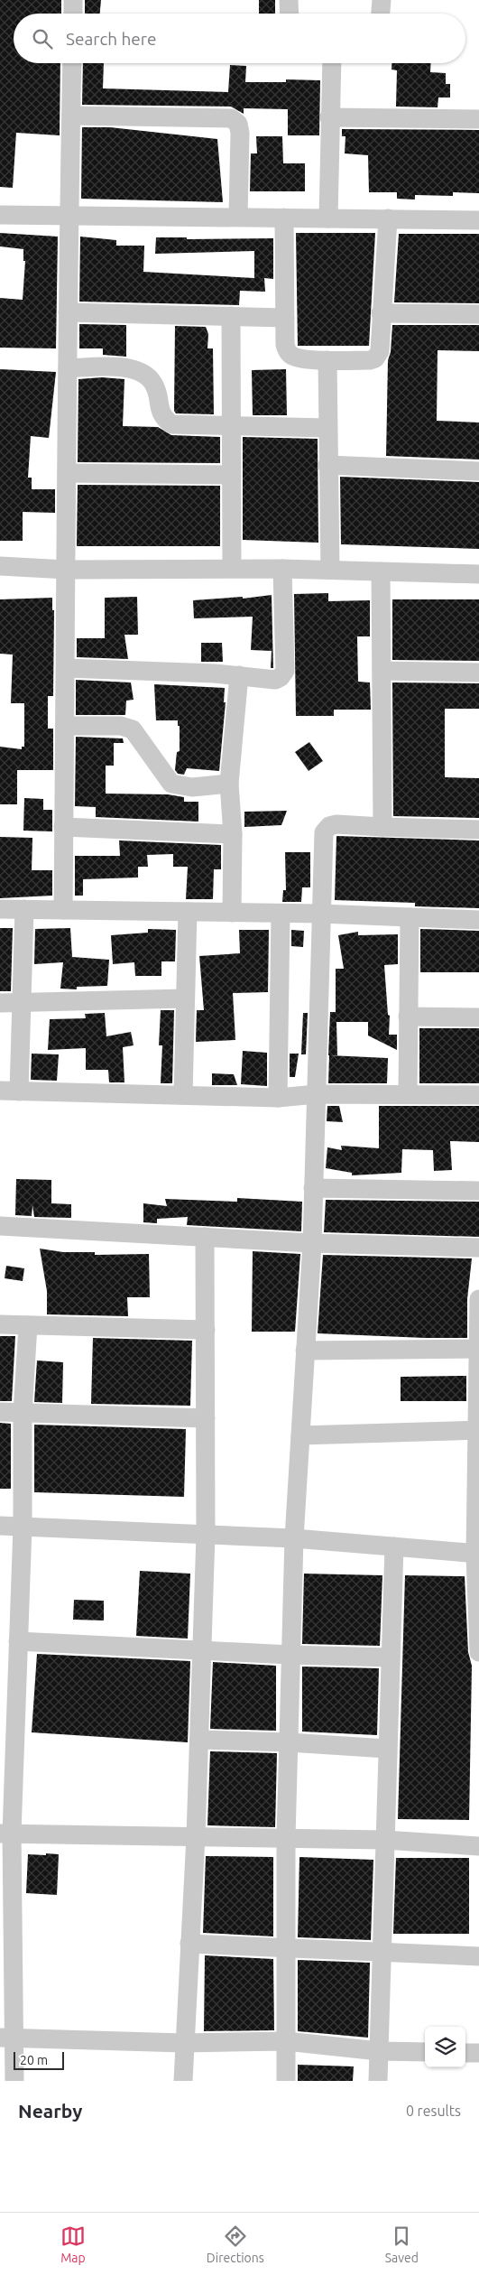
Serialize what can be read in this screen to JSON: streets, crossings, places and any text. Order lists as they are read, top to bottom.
{
  "scale_bar": "20 m",
  "page": {
    "search": "Search here",
    "scale": "20 m",
    "heading": ["Nearby", "0 results"],
    "nav": ["Map", "Directions", "Saved"]
  }
}
